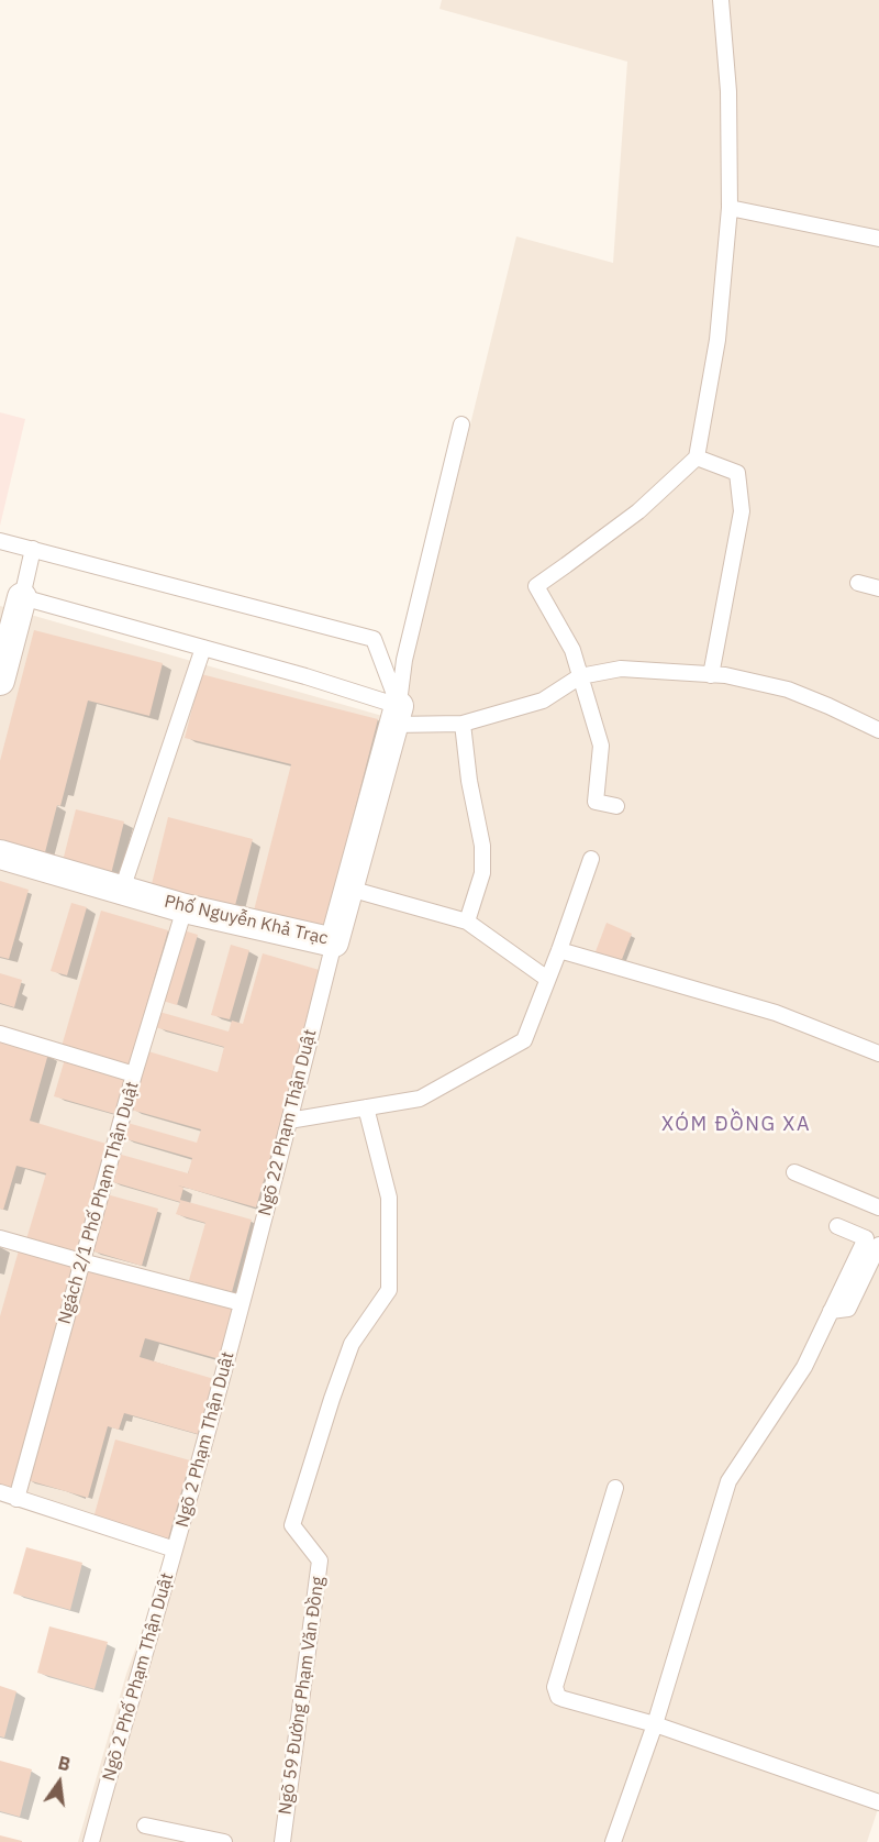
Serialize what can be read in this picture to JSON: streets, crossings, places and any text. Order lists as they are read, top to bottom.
{
  "streets": {
    "street": ["Phố Nguyễn Khả Trạc"],
    "lane": [
      "Ngõ 22 Phạm Thận Duật",
      "Ngách 2/1 Phố Phạm Thận Duật",
      "Ngõ 2 Phạm Thận Duật",
      "Ngõ 2 Phố Phạm Thận Duật",
      "Ngõ 59 Đường Phạm Văn Đồng"
    ]
  },
  "crossings": [
    ["Phố Nguyễn Khả Trạc", "Ngõ 22 Phạm Thận Duật"],
    ["Phố Nguyễn Khả Trạc", "Ngách 2/1 Phố Phạm Thận Duật"],
    ["Ngõ 22 Phạm Thận Duật", "Ngõ 2 Phạm Thận Duật"],
    ["Ngách 2/1 Phố Phạm Thận Duật", "Ngõ 2 Phạm Thận Duật"],
    ["Ngõ 2 Phạm Thận Duật", "Ngõ 2 Phố Phạm Thận Duật"]
  ],
  "districts": ["XÓM ĐỒNG XA"],
  "north": "top"
}
